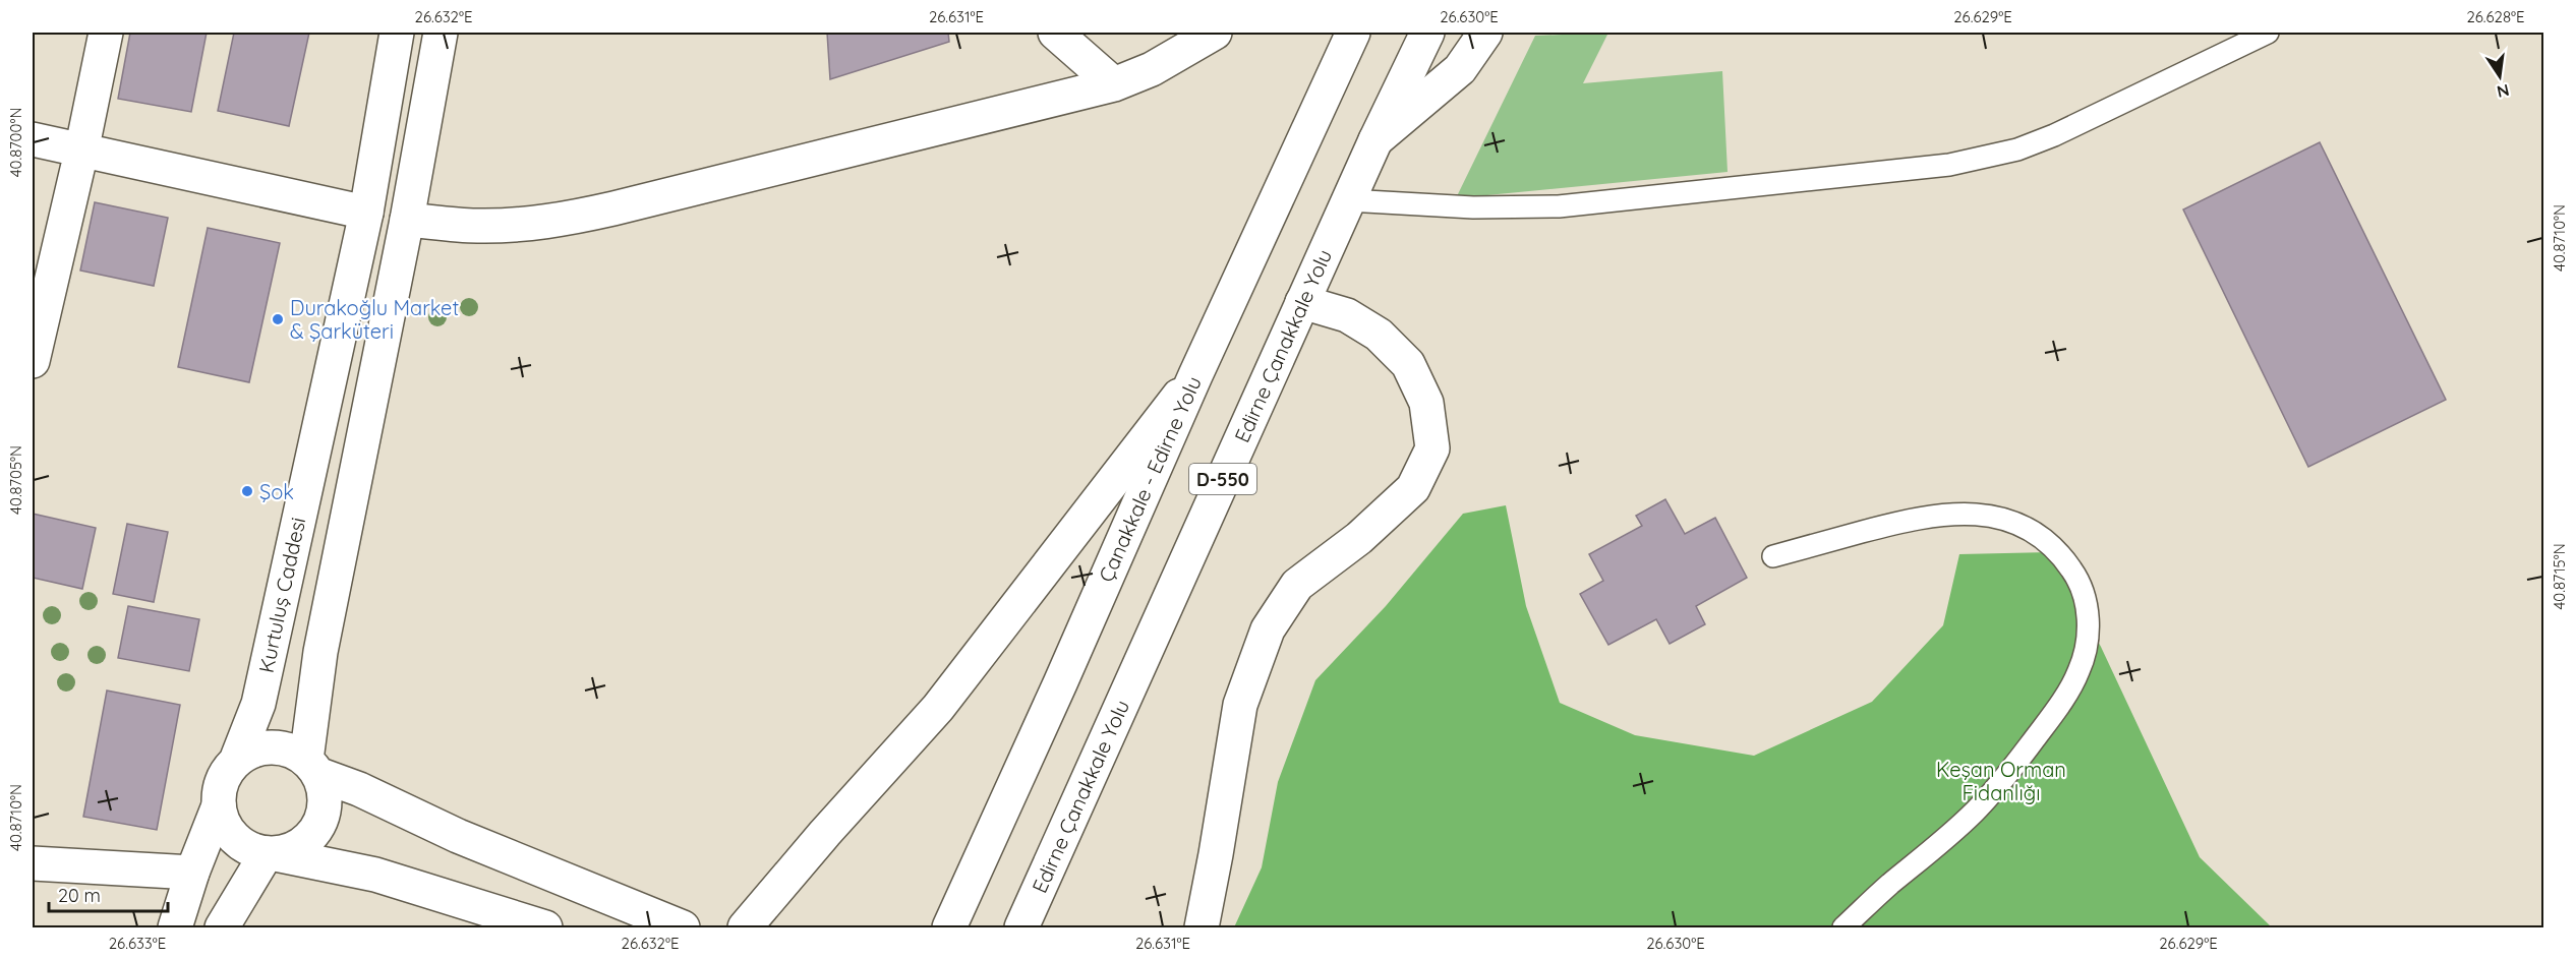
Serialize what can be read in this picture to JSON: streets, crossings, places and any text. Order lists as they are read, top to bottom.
{
  "streets": {
    "main road": [
      "Edirne Çanakkale Yolu",
      "Çanakkale - Edirne Yolu",
      "D-550",
      "Kurtuluş Caddesi"
    ]
  },
  "parks": ["Keşan Orman Fidanlığı"],
  "places": ["Durakoğlu Market & Şarküteri", "Şok"],
  "scale_bar": "20 m",
  "north": "bottom",
  "coordinates": [
    "26.632°E",
    "26.631°E",
    "26.630°E",
    "26.629°E",
    "26.628°E",
    "40.8700°N",
    "40.8710°N",
    "40.8705°N",
    "40.8715°N",
    "26.633°E"
  ]
}
